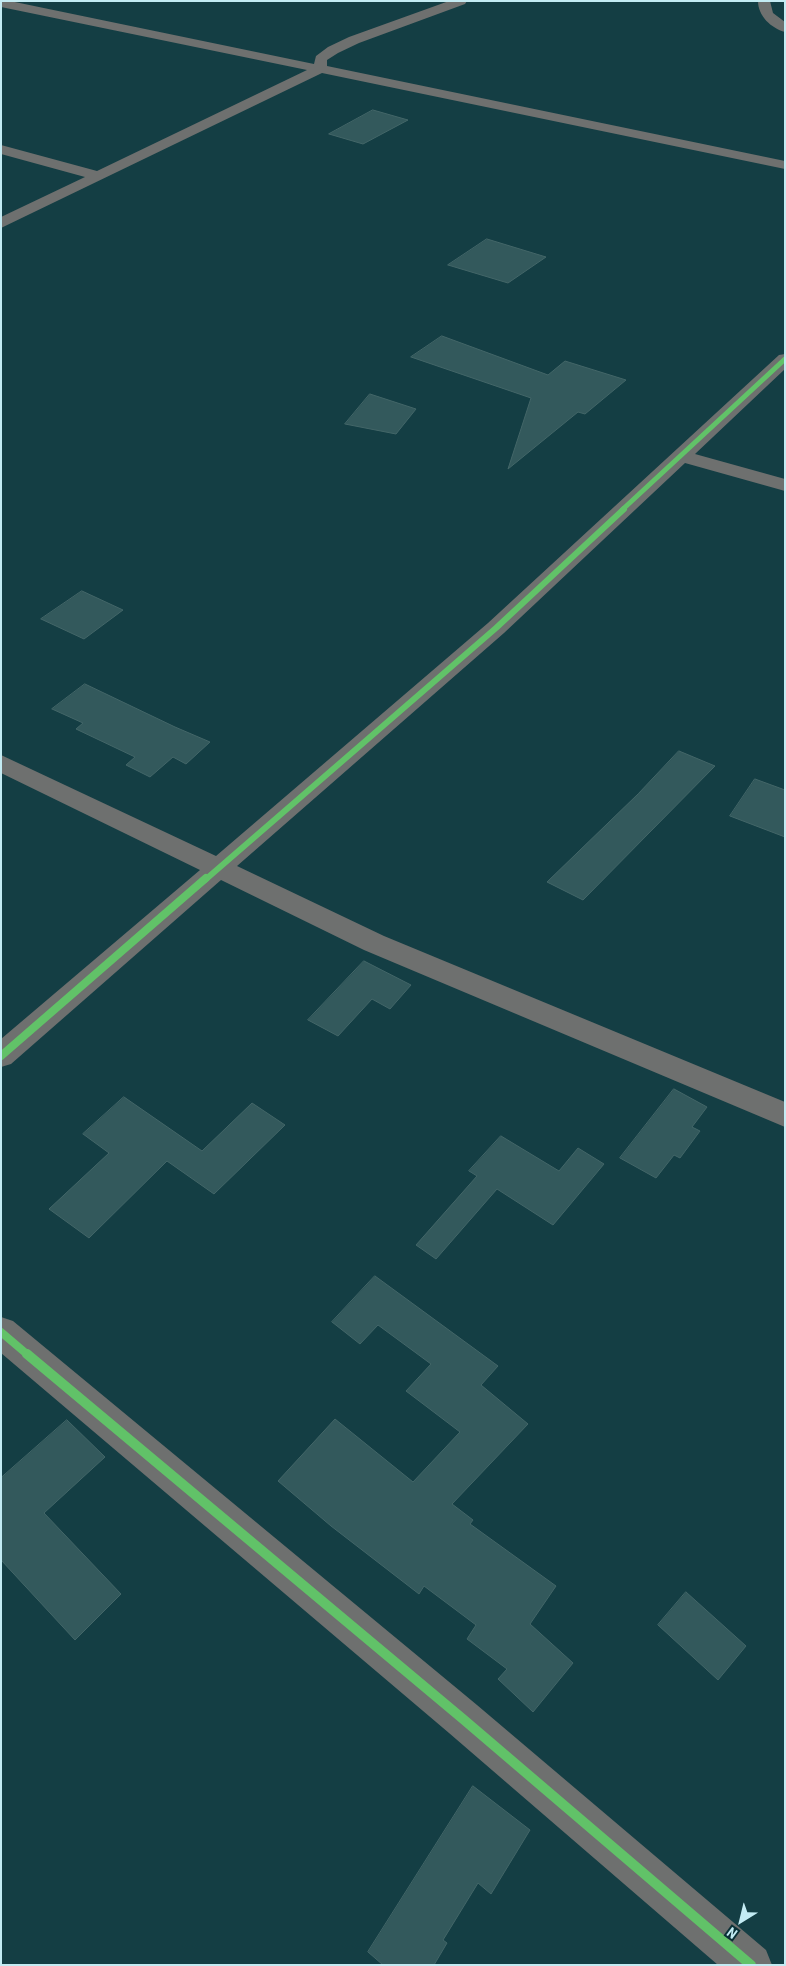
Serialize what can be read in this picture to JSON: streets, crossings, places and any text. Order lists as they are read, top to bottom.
{
  "north": "bottom left"
}
